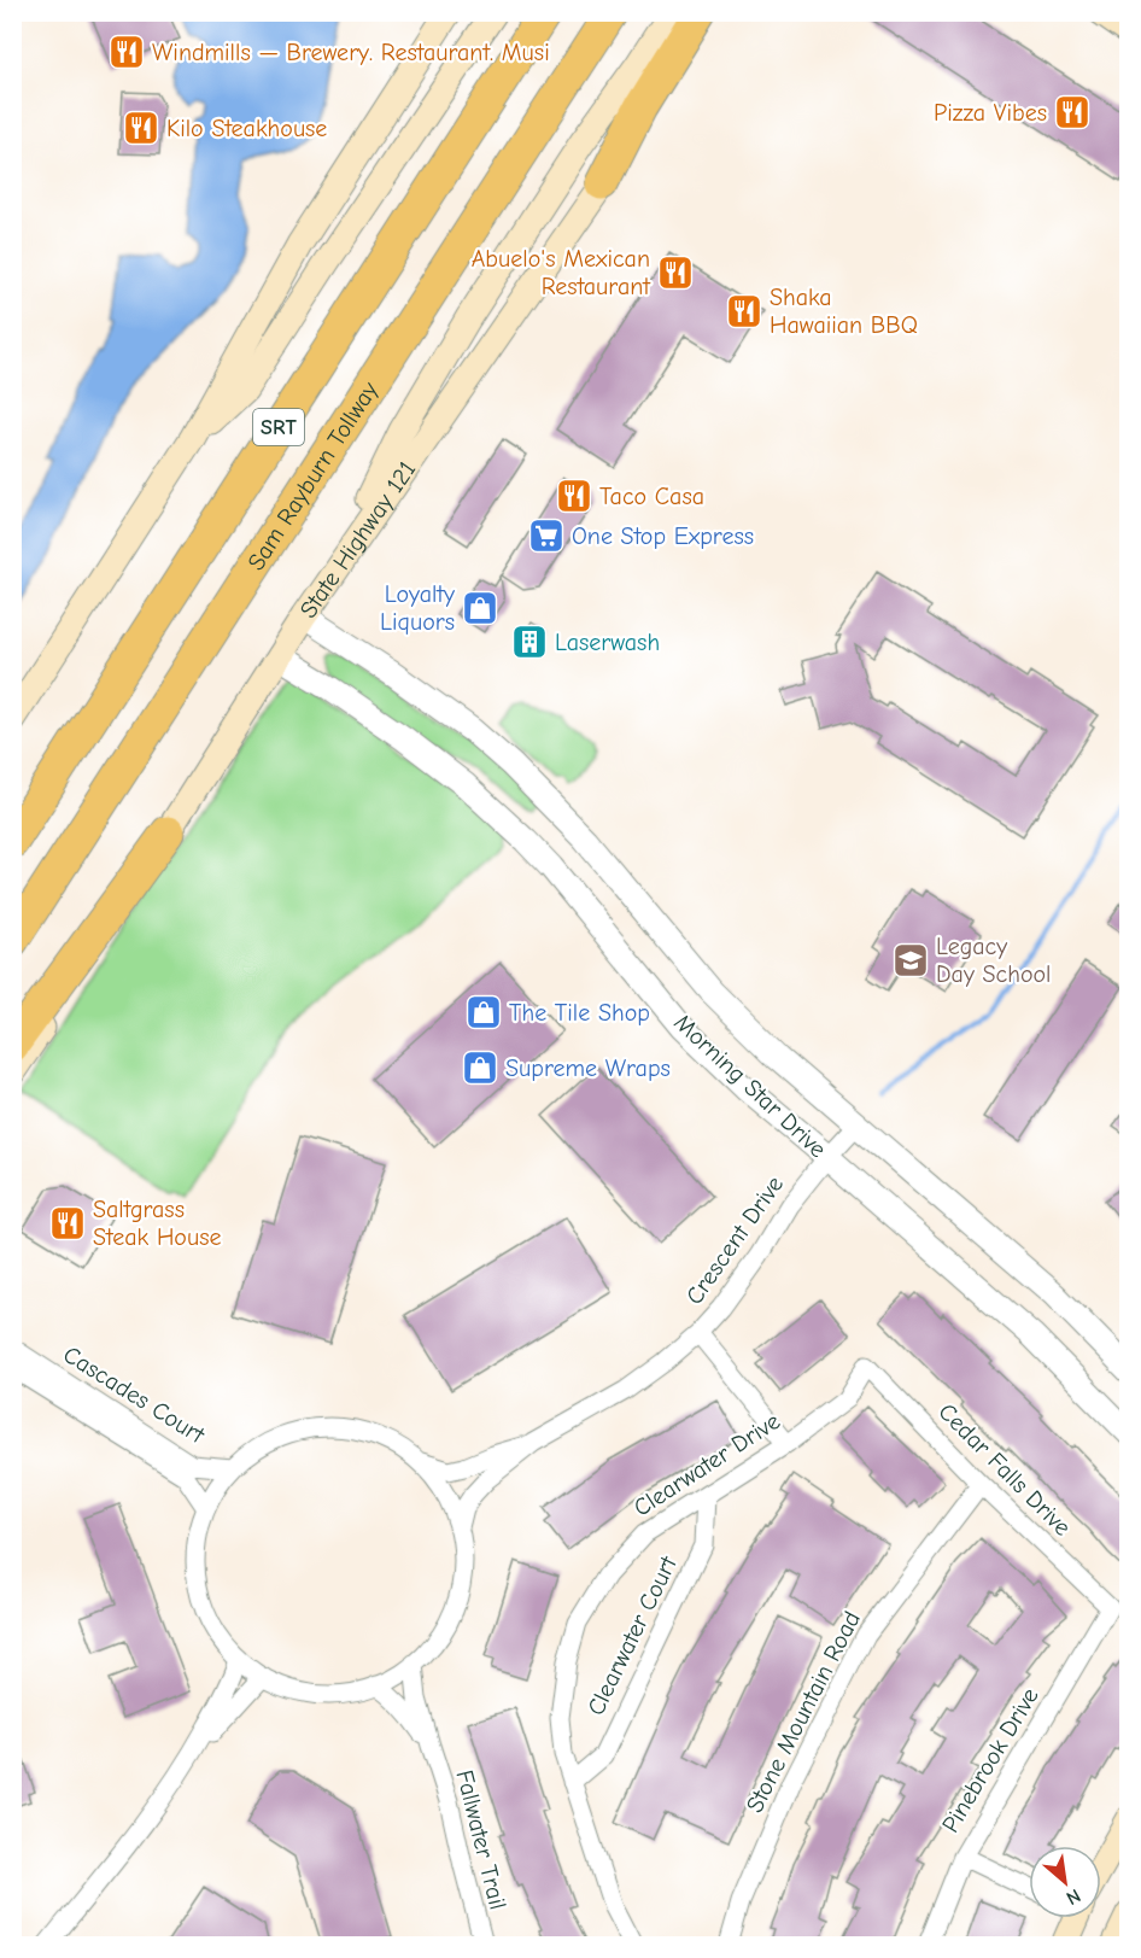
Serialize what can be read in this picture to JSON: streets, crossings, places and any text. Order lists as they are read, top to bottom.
{
  "streets": {
    "highway": ["SRT", "Sam Rayburn Tollway"],
    "main road": ["State Highway 121"],
    "street": [
      "Morning Star Drive",
      "Crescent Drive",
      "Cascades Court",
      "Clearwater Drive",
      "Cedar Falls Drive",
      "Clearwater Court",
      "Stone Mountain Road",
      "Pinebrook Drive",
      "Fallwater Trail"
    ]
  },
  "crossings": [
    ["State Highway 121", "Morning Star Drive"],
    ["Morning Star Drive", "Crescent Drive"],
    ["Clearwater Drive", "Cedar Falls Drive"],
    ["Clearwater Drive", "Clearwater Court"],
    ["Cedar Falls Drive", "Stone Mountain Road"],
    ["Cedar Falls Drive", "Pinebrook Drive"]
  ],
  "places": {
    "restaurant": [
      "Windmills — Brewery. Restaurant. Musi",
      "Pizza Vibes",
      "Kilo Steakhouse",
      "Abuelo's Mexican Restaurant",
      "Shaka Hawaiian BBQ",
      "Taco Casa",
      "Saltgrass Steak House"
    ],
    "supermarket": ["One Stop Express"],
    "shop": ["Loyalty Liquors", "The Tile Shop", "Supreme Wraps"],
    "building": ["Laserwash"],
    "school or university": ["Legacy Day School"]
  },
  "north": "bottom right"
}
